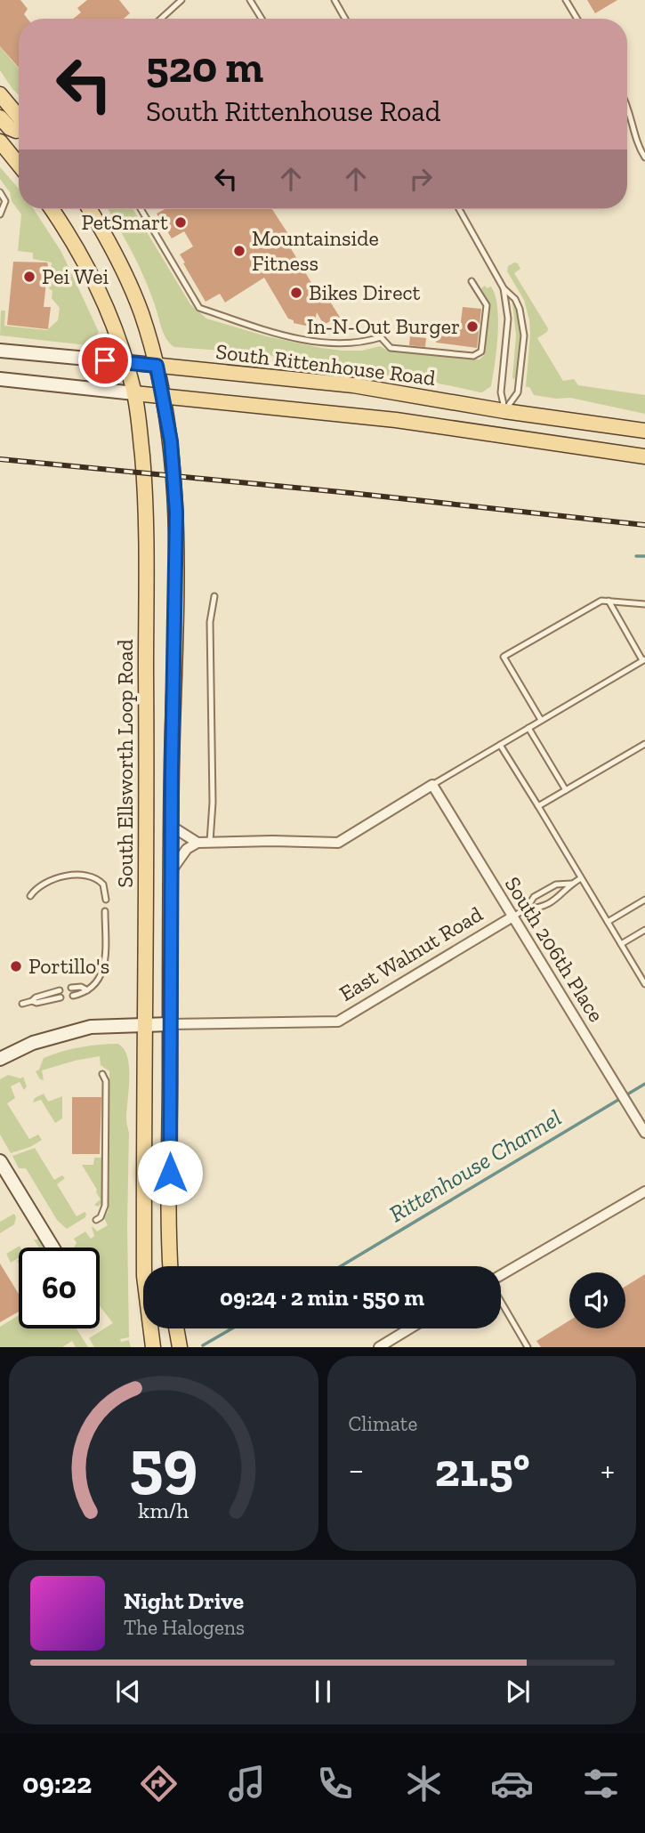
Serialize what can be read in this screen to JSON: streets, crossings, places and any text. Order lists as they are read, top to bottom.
{
  "streets": {
    "main road": ["South Rittenhouse Road", "South Ellsworth Loop Road"],
    "street": ["South 206th Place", "East Walnut Road"]
  },
  "crossings": [
    ["South Rittenhouse Road", "South Ellsworth Loop Road"],
    ["South Ellsworth Loop Road", "East Walnut Road"],
    ["South 206th Place", "East Walnut Road"]
  ],
  "water": ["Rittenhouse Channel"],
  "places": [
    "PetSmart",
    "Mountainside Fitness",
    "Pei Wei",
    "Bikes Direct",
    "In-N-Out Burger",
    "Portillo's"
  ],
  "page": {
    "turn": ["520 m", "South Rittenhouse Road"],
    "limit": "60",
    "trip": "09:24 · 2 min · 550 m",
    "tile": "Climate",
    "heat": ["−", "21.5°", "+"],
    "song": ["Night Drive", "The Halogens"],
    "tabs": "09:22",
    "gauge": ["59", "km/h"]
  }
}
